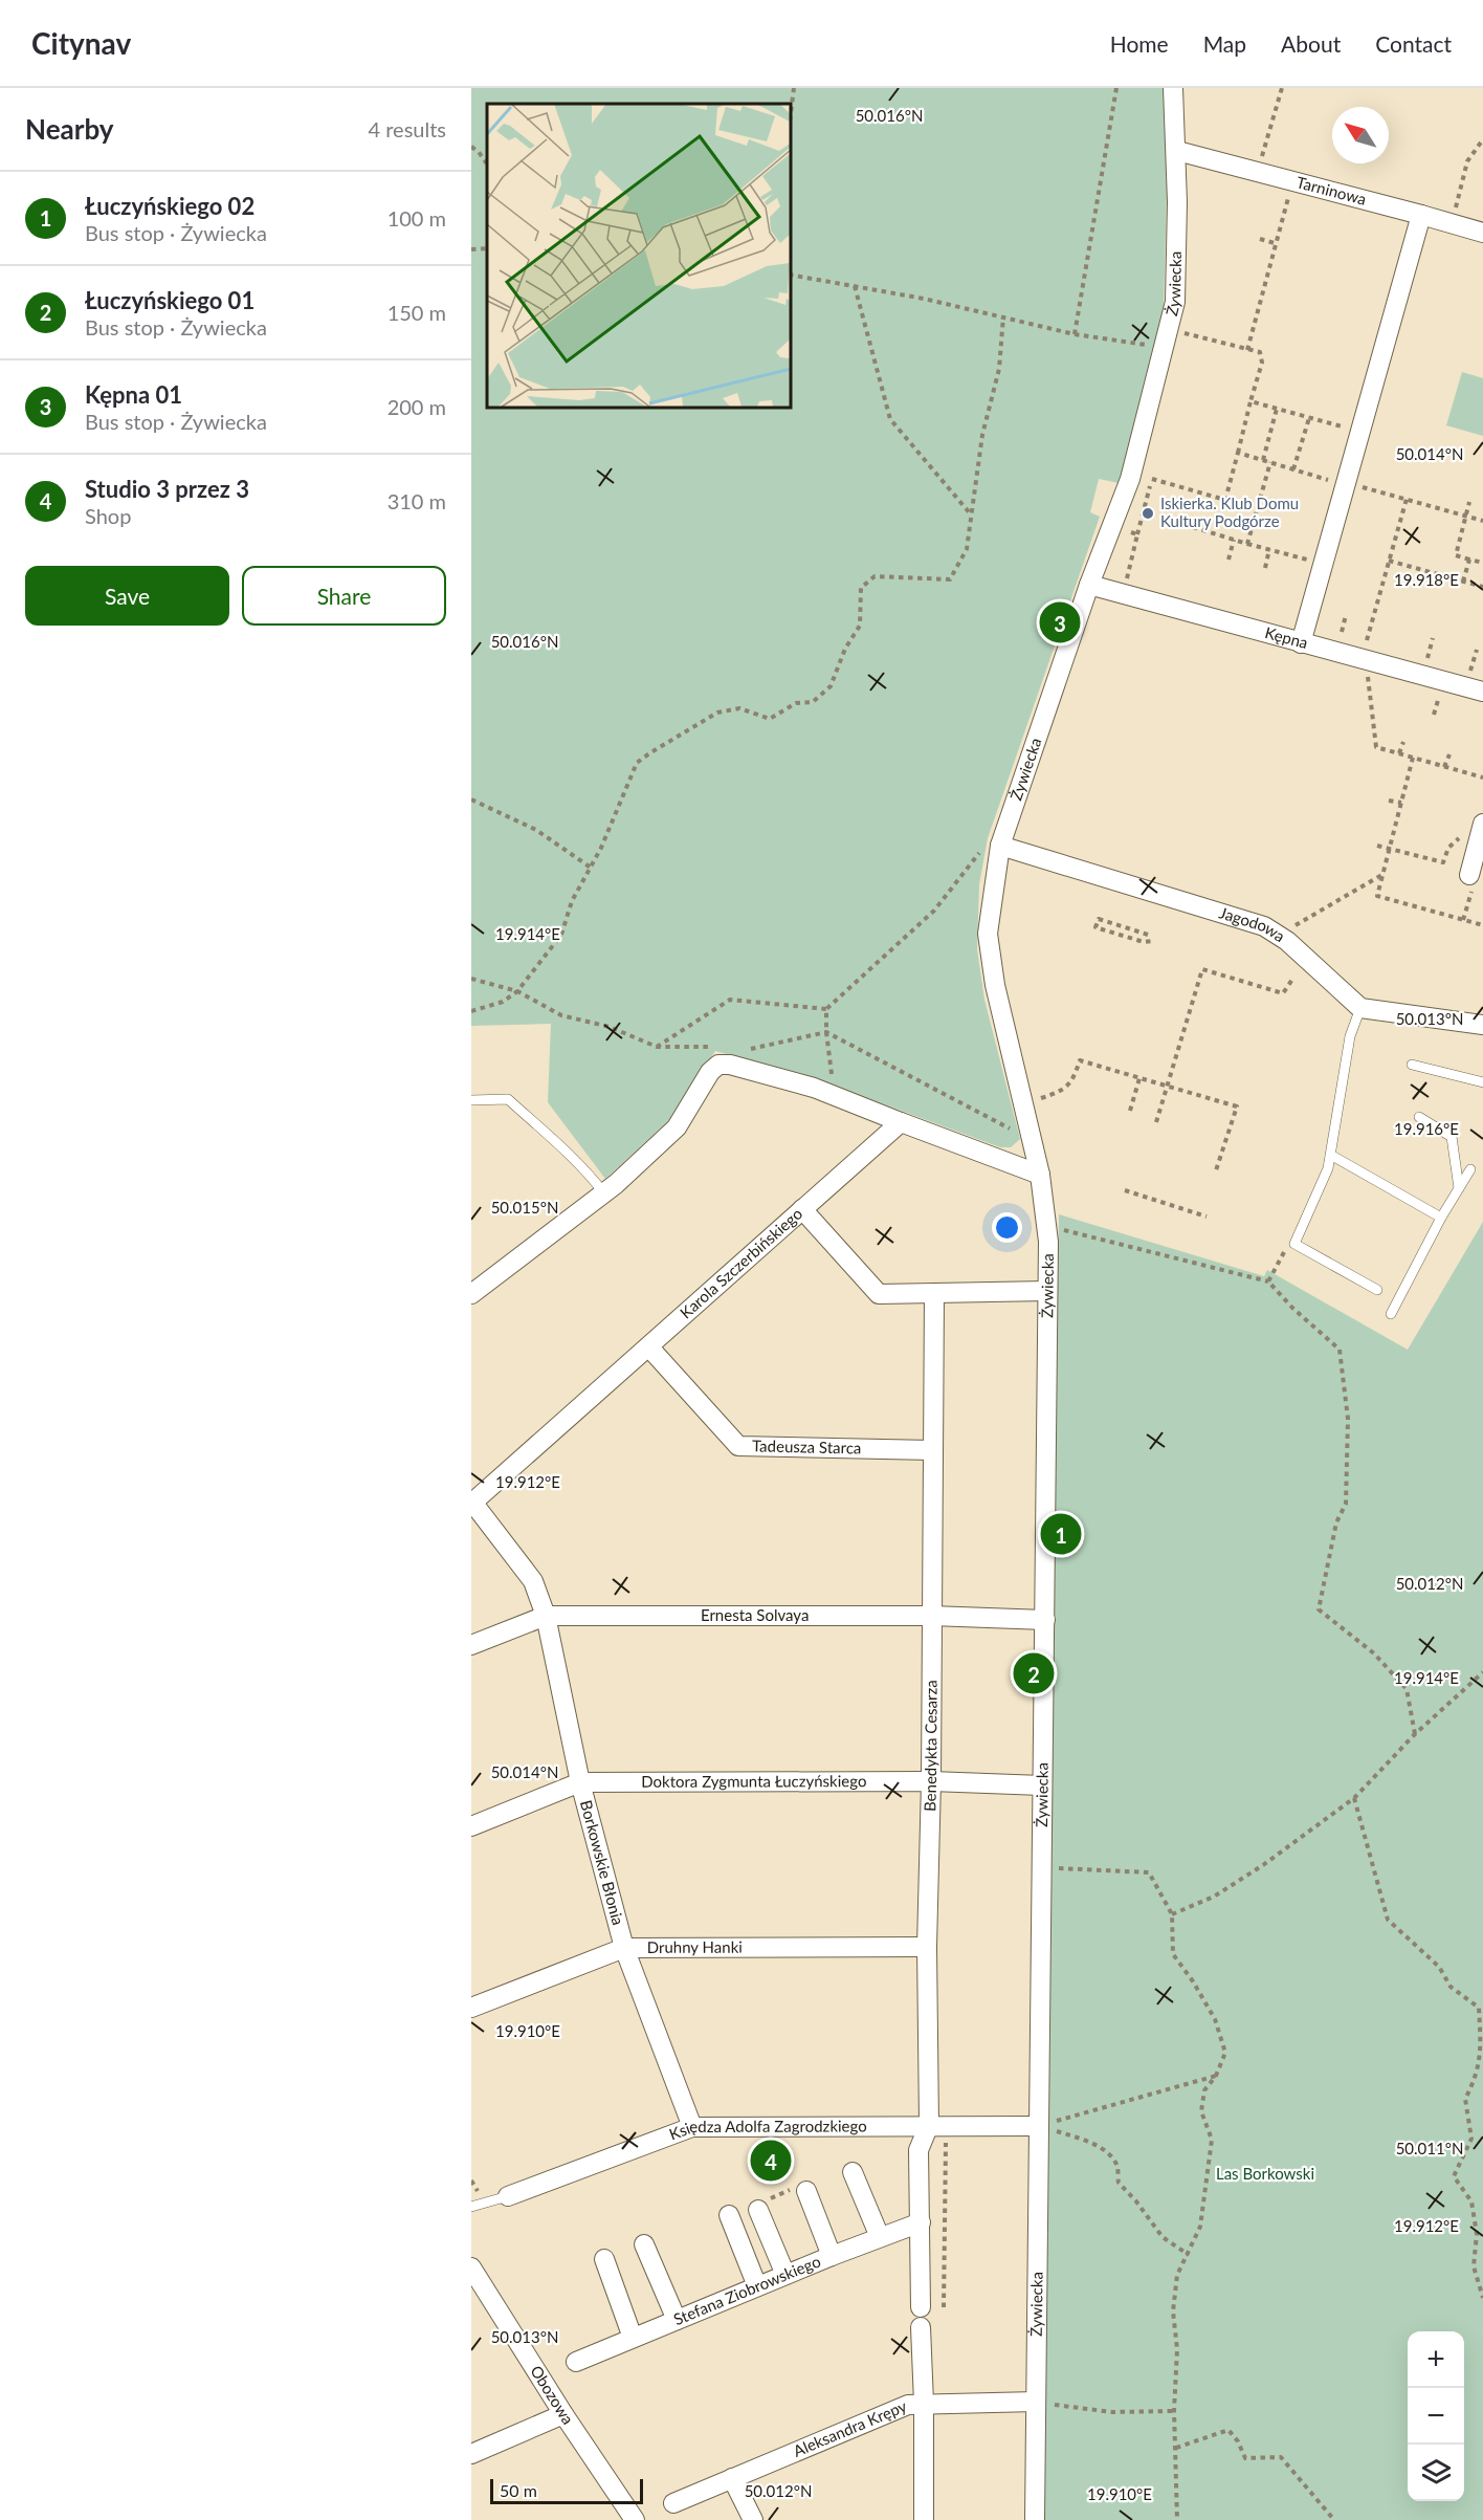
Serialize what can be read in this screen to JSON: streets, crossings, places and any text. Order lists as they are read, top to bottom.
{
  "streets": {
    "street": [
      "Tarninowa",
      "Żywiecka",
      "Kępna",
      "Jagodowa",
      "Karola Szczerbińskiego",
      "Tadeusza Starca",
      "Ernesta Solvaya",
      "Benedykta Cesarza",
      "Doktora Zygmunta Łuczyńskiego",
      "Borkowskie Błonia",
      "Druhny Hanki",
      "Księdza Adolfa Zagrodzkiego",
      "Stefana Ziobrowskiego",
      "Obozowa",
      "Aleksandra Krępy"
    ]
  },
  "crossings": [
    ["Tarninowa", "Żywiecka"],
    ["Żywiecka", "Kępna"],
    ["Żywiecka", "Jagodowa"],
    ["Żywiecka", "Ernesta Solvaya"],
    ["Żywiecka", "Doktora Zygmunta Łuczyńskiego"],
    ["Żywiecka", "Księdza Adolfa Zagrodzkiego"],
    ["Żywiecka", "Aleksandra Krępy"],
    ["Karola Szczerbińskiego", "Tadeusza Starca"],
    ["Karola Szczerbińskiego", "Borkowskie Błonia"],
    ["Tadeusza Starca", "Benedykta Cesarza"],
    ["Ernesta Solvaya", "Benedykta Cesarza"],
    ["Ernesta Solvaya", "Borkowskie Błonia"],
    ["Benedykta Cesarza", "Doktora Zygmunta Łuczyńskiego"],
    ["Benedykta Cesarza", "Druhny Hanki"],
    ["Benedykta Cesarza", "Księdza Adolfa Zagrodzkiego"],
    ["Benedykta Cesarza", "Stefana Ziobrowskiego"],
    ["Doktora Zygmunta Łuczyńskiego", "Borkowskie Błonia"],
    ["Borkowskie Błonia", "Druhny Hanki"],
    ["Borkowskie Błonia", "Księdza Adolfa Zagrodzkiego"]
  ],
  "parks": ["Las Borkowski"],
  "places": ["Iskierka. Klub Domu Kultury Podgórze"],
  "scale_bar": "50 m",
  "north": "top left",
  "page": {
    "header": "Citynav",
    "nav": [
      "Home",
      "Map",
      "About",
      "Contact"
    ],
    "heading": ["Nearby", "4 results"],
    "list": [
      {
        "mark": "1",
        "name": "Łuczyńskiego 02",
        "note": "Bus stop · Żywiecka",
        "value": "100 m"
      },
      {
        "mark": "2",
        "name": "Łuczyńskiego 01",
        "note": "Bus stop · Żywiecka",
        "value": "150 m"
      },
      {
        "mark": "3",
        "name": "Kępna 01",
        "note": "Bus stop · Żywiecka",
        "value": "200 m"
      },
      {
        "mark": "4",
        "name": "Studio 3 przez 3",
        "note": "Shop",
        "value": "310 m"
      }
    ],
    "buttons": ["Save", "Share"],
    "pins": [
      "3",
      "1",
      "2",
      "4"
    ],
    "map_buttons": ["+", "−"],
    "scale": "50 m"
  },
  "coordinates": [
    "50.016°N",
    "50.014°N",
    "19.918°E",
    "19.914°E",
    "50.013°N",
    "19.916°E",
    "50.015°N",
    "19.912°E",
    "50.012°N",
    "19.910°E",
    "50.011°N"
  ]
}
